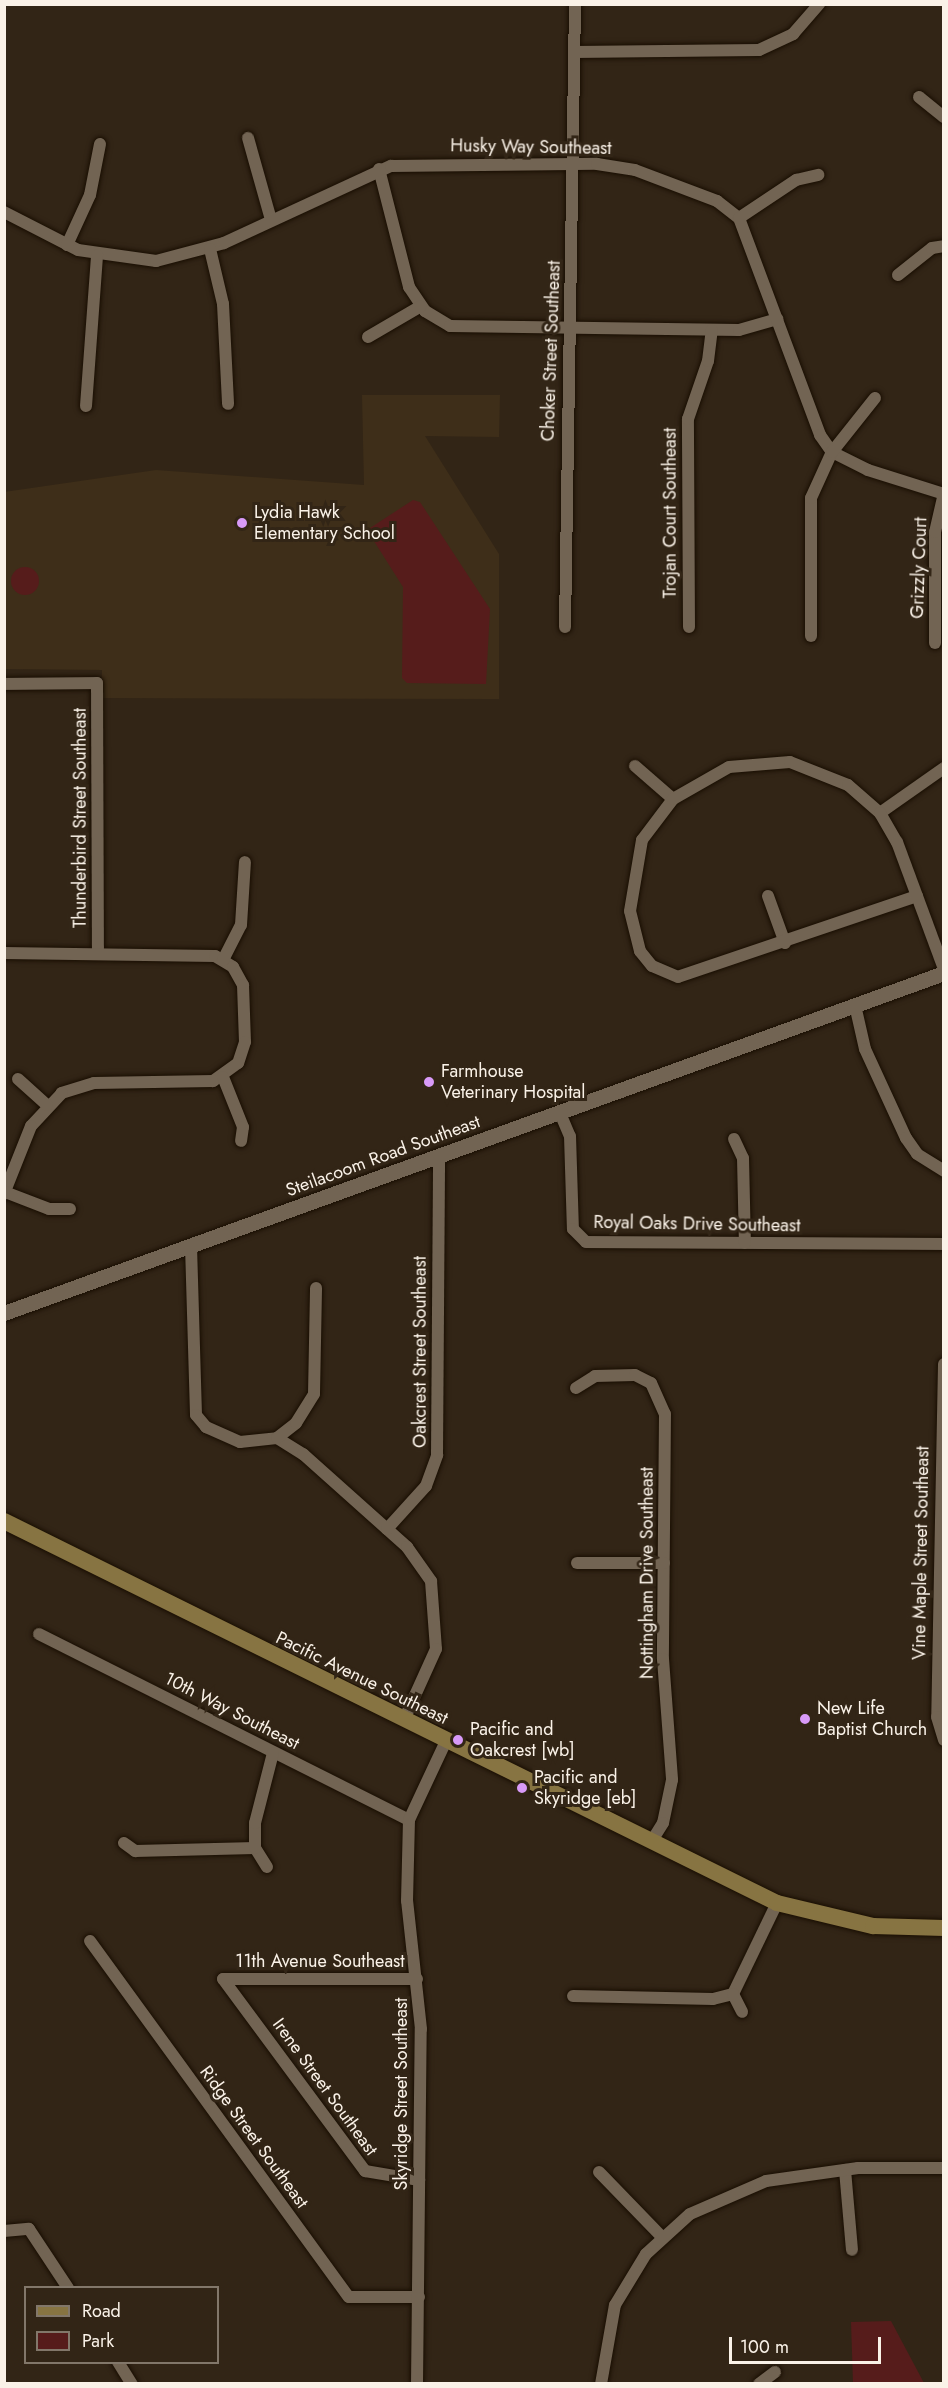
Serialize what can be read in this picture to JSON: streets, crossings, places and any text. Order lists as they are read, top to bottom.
{
  "streets": {
    "main road": ["Pacific Avenue Southeast"],
    "street": [
      "Husky Way Southeast",
      "Choker Street Southeast",
      "Trojan Court Southeast",
      "Grizzly Court",
      "Thunderbird Street Southeast",
      "Steilacoom Road Southeast",
      "Royal Oaks Drive Southeast",
      "Oakcrest Street Southeast",
      "Vine Maple Street Southeast",
      "Nottingham Drive Southeast",
      "10th Way Southeast",
      "11th Avenue Southeast",
      "Irene Street Southeast",
      "Skyridge Street Southeast",
      "Ridge Street Southeast"
    ]
  },
  "crossings": [
    ["Husky Way Southeast", "Choker Street Southeast"],
    ["Steilacoom Road Southeast", "Royal Oaks Drive Southeast"],
    ["Steilacoom Road Southeast", "Oakcrest Street Southeast"],
    ["Nottingham Drive Southeast", "Pacific Avenue Southeast"],
    ["Pacific Avenue Southeast", "Skyridge Street Southeast"],
    ["10th Way Southeast", "Skyridge Street Southeast"],
    ["11th Avenue Southeast", "Irene Street Southeast"],
    ["11th Avenue Southeast", "Skyridge Street Southeast"],
    ["Irene Street Southeast", "Skyridge Street Southeast"],
    ["Skyridge Street Southeast", "Ridge Street Southeast"]
  ],
  "places": [
    "Lydia Hawk Elementary School",
    "Farmhouse Veterinary Hospital",
    "New Life Baptist Church",
    "Pacific and Oakcrest [wb]",
    "Pacific and Skyridge [eb]"
  ],
  "legend": ["Road", "Park"],
  "scale_bar": "100 m"
}
